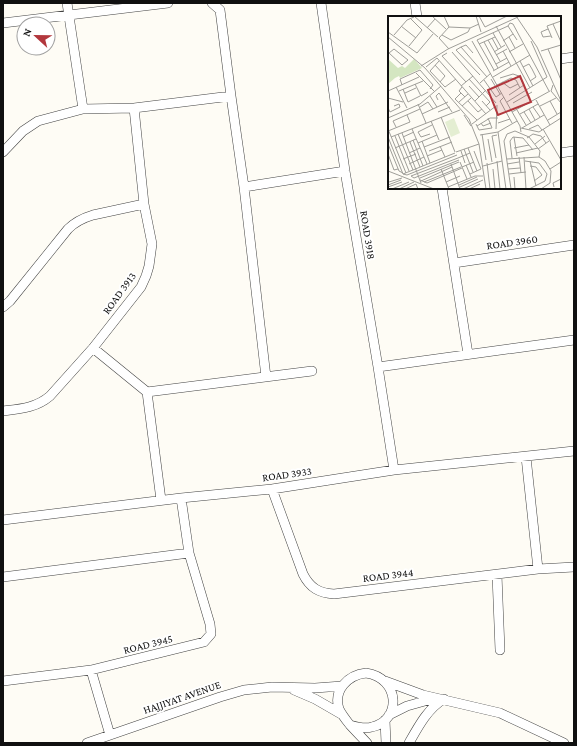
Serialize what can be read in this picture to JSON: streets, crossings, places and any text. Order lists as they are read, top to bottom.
{
  "streets": {
    "street": [
      "ROAD 3918",
      "ROAD 3960",
      "ROAD 3913",
      "ROAD 3933",
      "ROAD 3944",
      "ROAD 3945",
      "HAJJIYAT AVENUE"
    ]
  },
  "crossings": [
    ["ROAD 3918", "ROAD 3933"],
    ["ROAD 3933", "ROAD 3944"],
    ["ROAD 3933", "ROAD 3945"]
  ],
  "north": "left"
}
